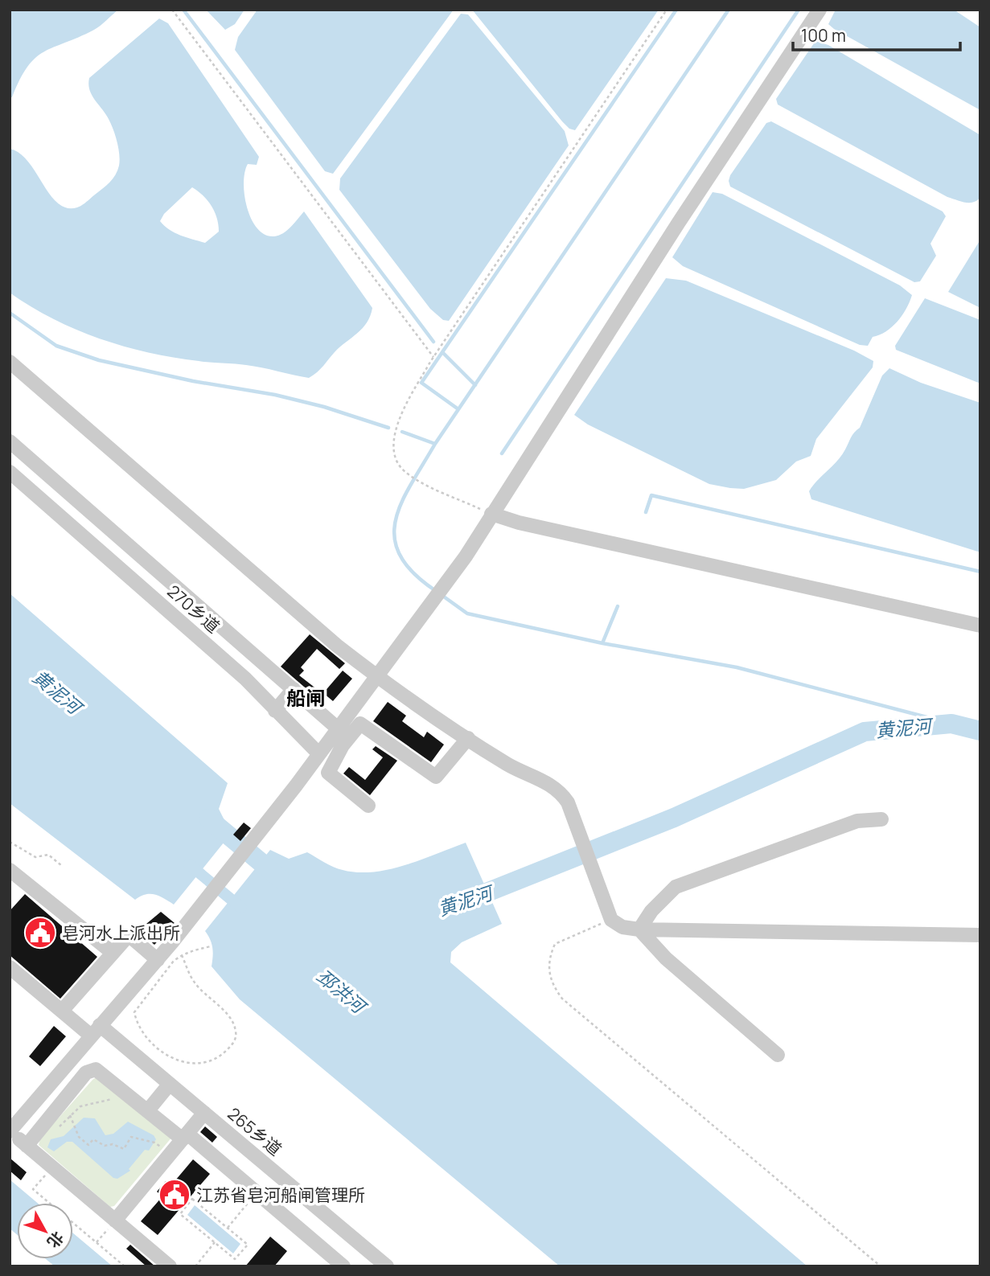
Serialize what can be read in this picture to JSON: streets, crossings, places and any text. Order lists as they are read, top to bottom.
{
  "streets": {
    "street": ["270乡道", "265乡道"]
  },
  "districts": ["船闸"],
  "water": ["黄泥河", "邳洪河"],
  "places": {
    "public building": ["皂河水上派出所", "江苏省皂河船闸管理所"]
  },
  "scale_bar": "100 m",
  "north": "bottom right"
}
